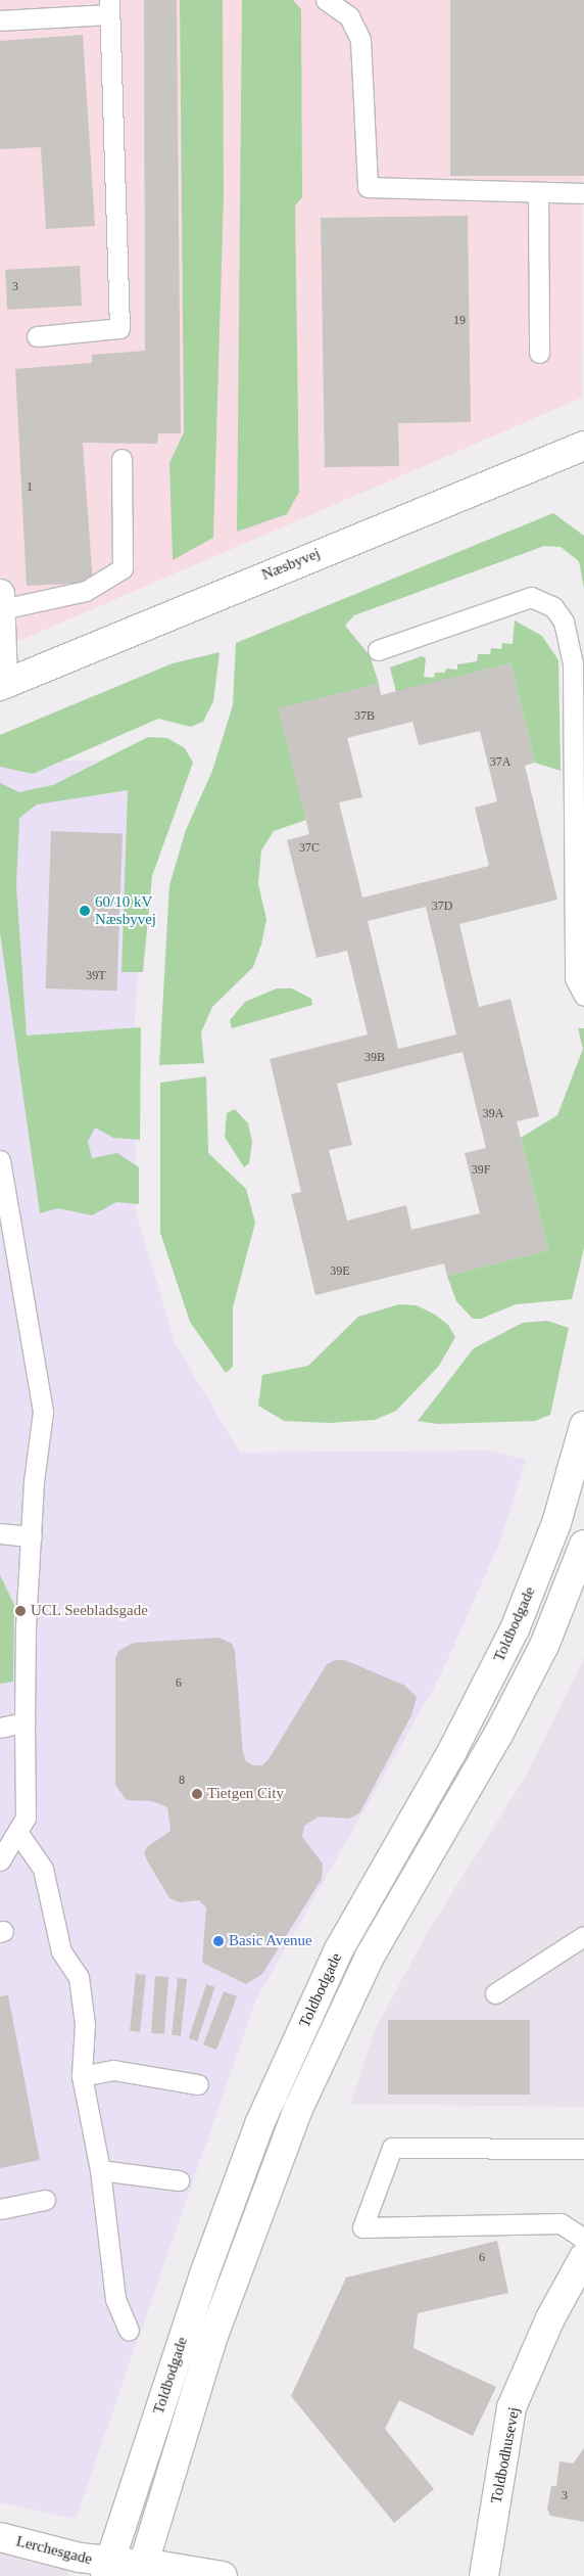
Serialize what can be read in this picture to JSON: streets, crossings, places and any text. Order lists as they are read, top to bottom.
{
  "streets": {
    "main road": [
      "Næsbyvej",
      "Toldbodgade",
      "Toldbodhusevej",
      "Lerchesgade"
    ]
  },
  "crossings": [
    ["Toldbodgade", "Lerchesgade"]
  ],
  "places": [
    "60/10 kV Næsbyvej",
    "UCL Seebladsgade",
    "Tietgen City",
    "Basic Avenue"
  ],
  "house_numbers": [
    "3",
    "19",
    "1",
    "37B",
    "37A",
    "37C",
    "37D",
    "39T",
    "39B",
    "39A",
    "39F",
    "39E",
    "6",
    "8",
    "6",
    "3"
  ]
}
